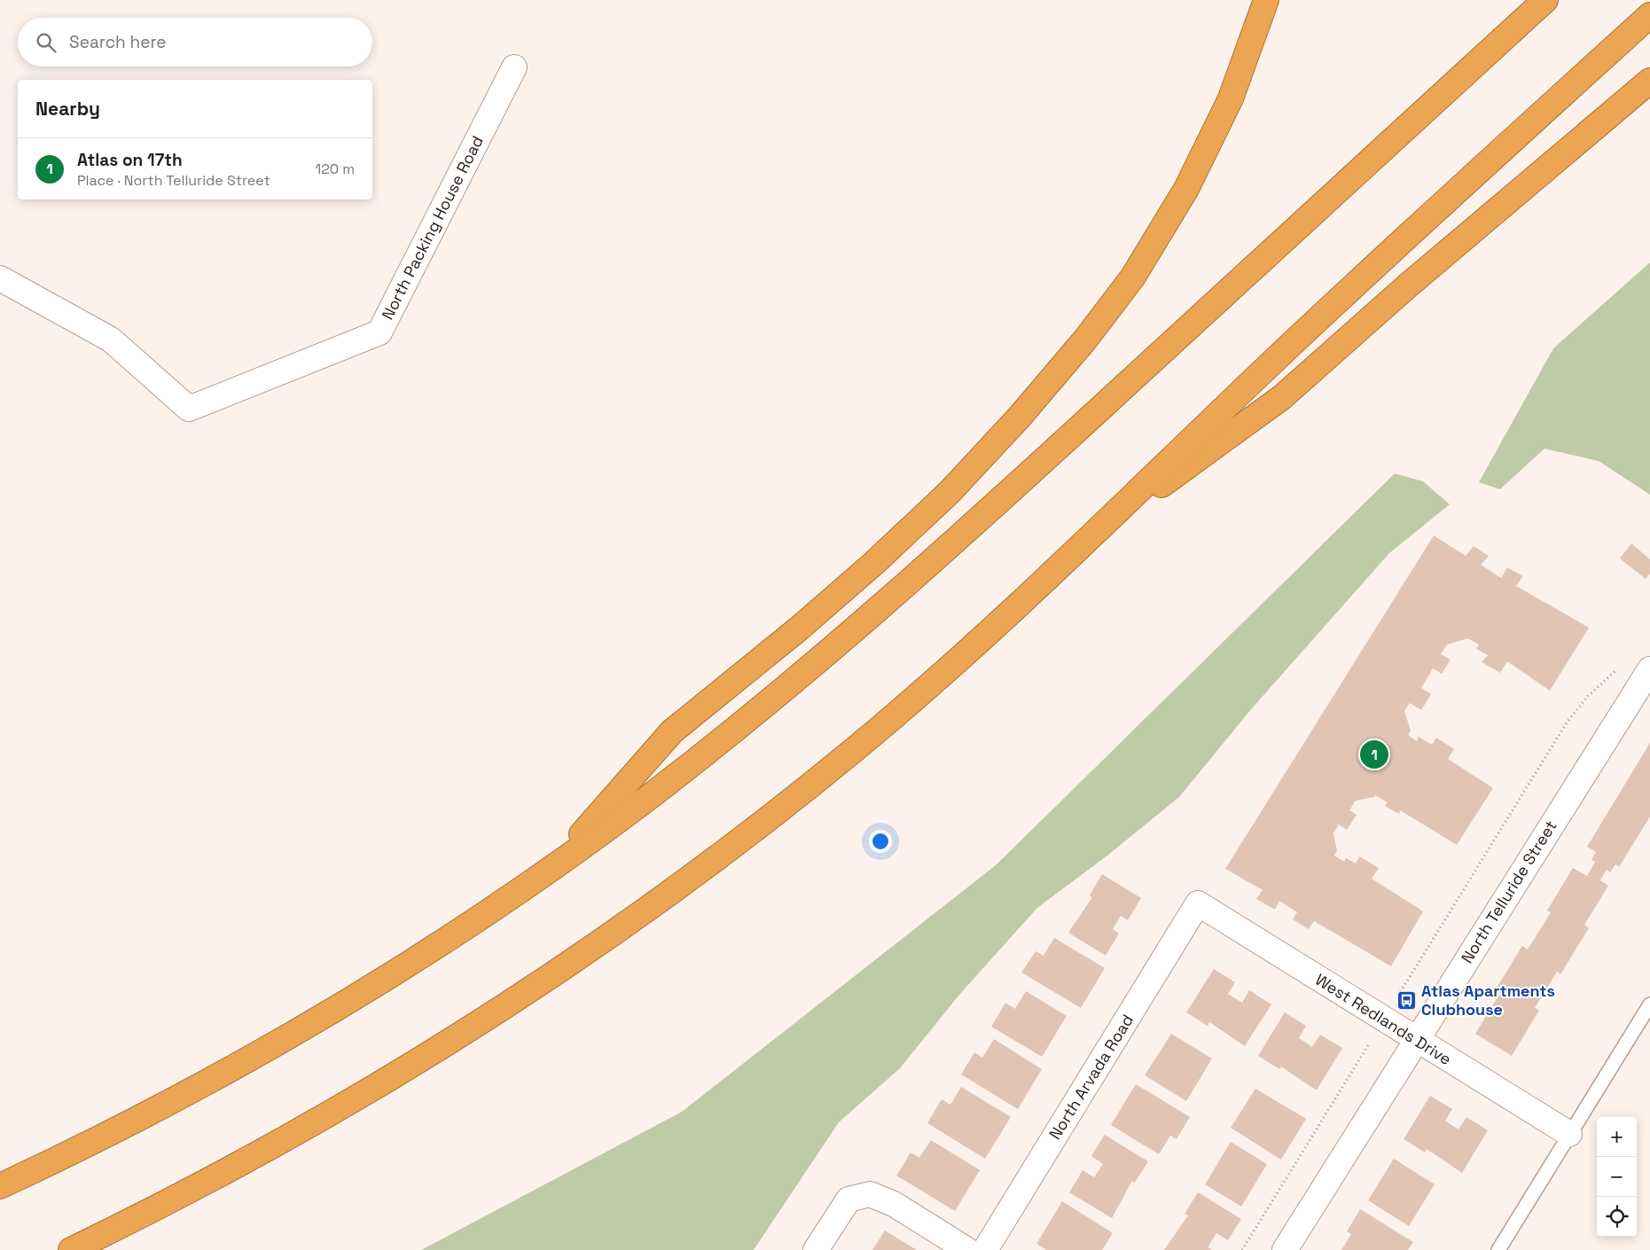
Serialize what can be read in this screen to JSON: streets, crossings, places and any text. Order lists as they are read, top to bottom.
{
  "streets": {
    "street": [
      "North Packing House Road",
      "North Telluride Street",
      "West Redlands Drive",
      "North Arvada Road"
    ]
  },
  "crossings": [
    ["North Telluride Street", "West Redlands Drive"],
    ["West Redlands Drive", "North Arvada Road"]
  ],
  "places": {
    "bus stop": ["Atlas Apartments Clubhouse"]
  },
  "page": {
    "search": "Search here",
    "heading": "Nearby",
    "list": [
      {
        "mark": "1",
        "name": "Atlas on 17th",
        "note": "Place · North Telluride Street",
        "value": "120 m"
      }
    ],
    "pins": "1",
    "map_buttons": ["+", "−"]
  }
}
